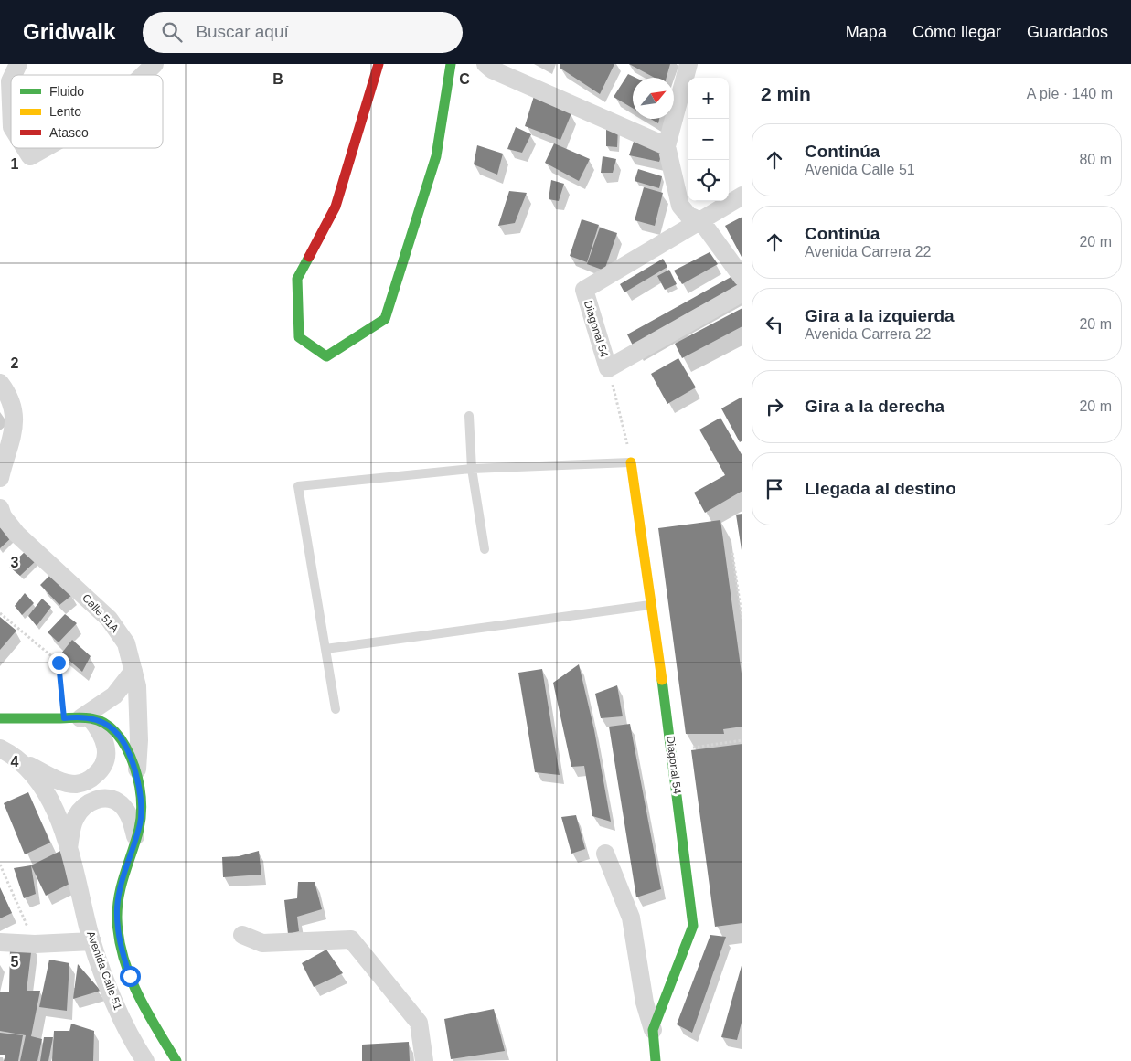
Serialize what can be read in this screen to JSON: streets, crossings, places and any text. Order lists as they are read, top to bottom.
{
  "streets": {
    "street": ["Diagonal 54", "Calle 51A", "Avenida Calle 51"]
  },
  "crossings": [
    ["Calle 51A", "Avenida Calle 51"]
  ],
  "legend": ["Fluido", "Lento", "Atasco"],
  "north": "top right",
  "page": {
    "header": "Gridwalk",
    "search": "Buscar aquí",
    "nav": ["Mapa", "Cómo llegar", "Guardados"],
    "heading": ["2 min", "A pie · 140 m"],
    "map_buttons": ["+", "−"],
    "list": [
      ["Continúa", "Avenida Calle 51", "80 m"],
      ["Continúa", "Avenida Carrera 22", "20 m"],
      ["Gira a la izquierda", "Avenida Carrera 22", "20 m"],
      ["Gira a la derecha", "20 m"],
      "Llegada al destino"
    ]
  },
  "grid": {
    "columns": ["B", "C"],
    "rows": [
      "1",
      "2",
      "3",
      "4",
      "5"
    ]
  }
}
